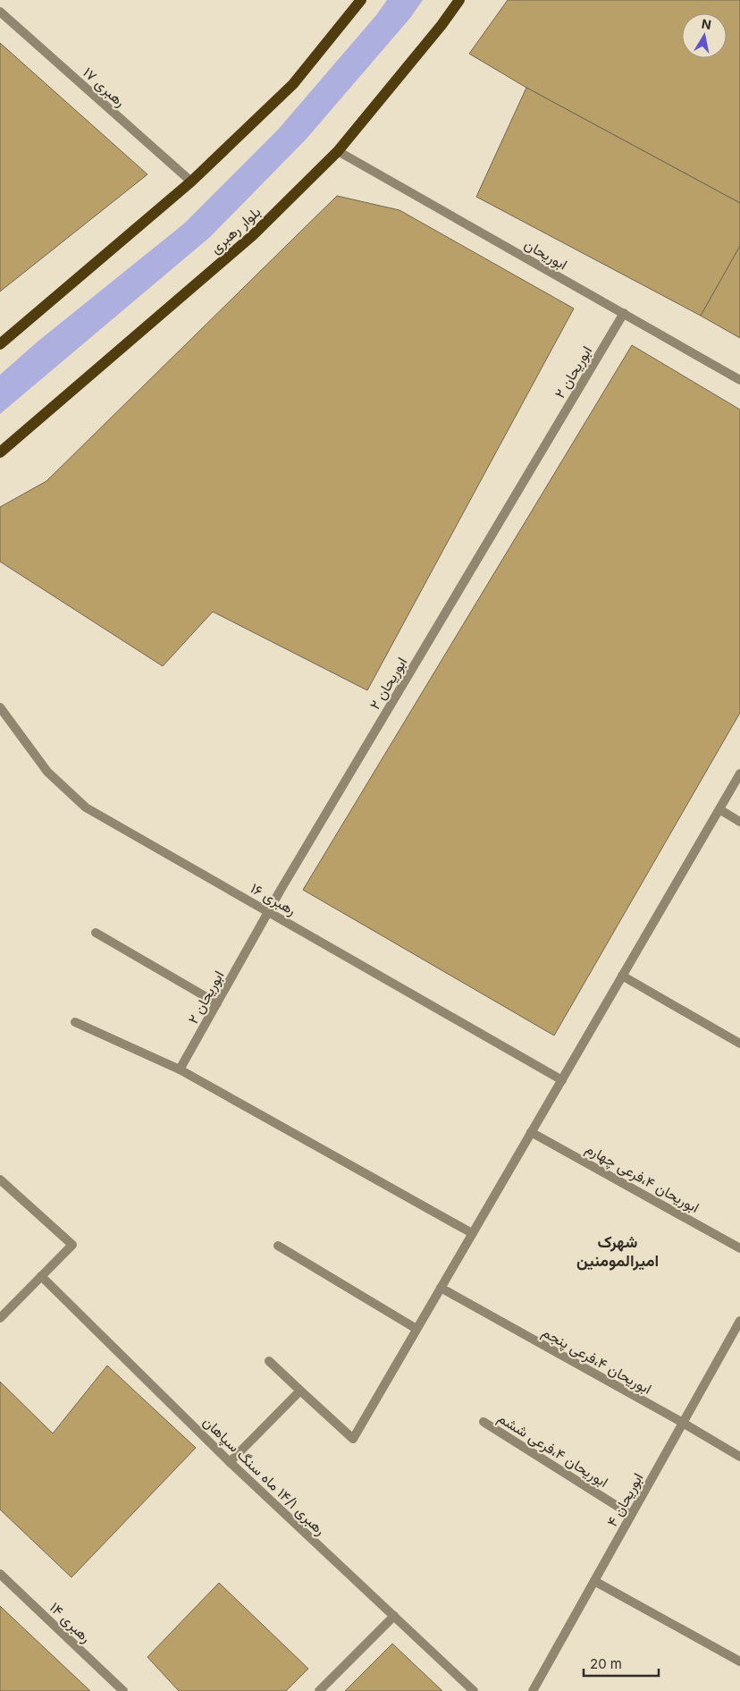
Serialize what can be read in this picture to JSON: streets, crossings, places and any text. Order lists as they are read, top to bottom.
{
  "streets": {
    "main road": ["بلوار رهبری"],
    "street": [
      "رهبری ۱۷",
      "ابوریحان",
      "ابوریحان ۲",
      "رهبری ۱۶",
      "ابوریحان ۴،فرعی چهارم",
      "ابوریحان ۴،فرعی پنجم",
      "ابوریحان ۴،فرعی ششم",
      "رهبری ۱۴/۱ ماه سنگ سپاهان",
      "ابوریحان ۴",
      "رهبری ۱۴"
    ]
  },
  "crossings": [
    ["بلوار رهبری", "ابوریحان"],
    ["ابوریحان", "ابوریحان ۲"],
    ["ابوریحان ۲", "رهبری ۱۶"],
    ["ابوریحان ۴،فرعی پنجم", "ابوریحان ۴"],
    ["ابوریحان ۴،فرعی ششم", "ابوریحان ۴"]
  ],
  "districts": ["شهرک امیرالمومنین"],
  "scale_bar": "20 m",
  "north": "top"
}
